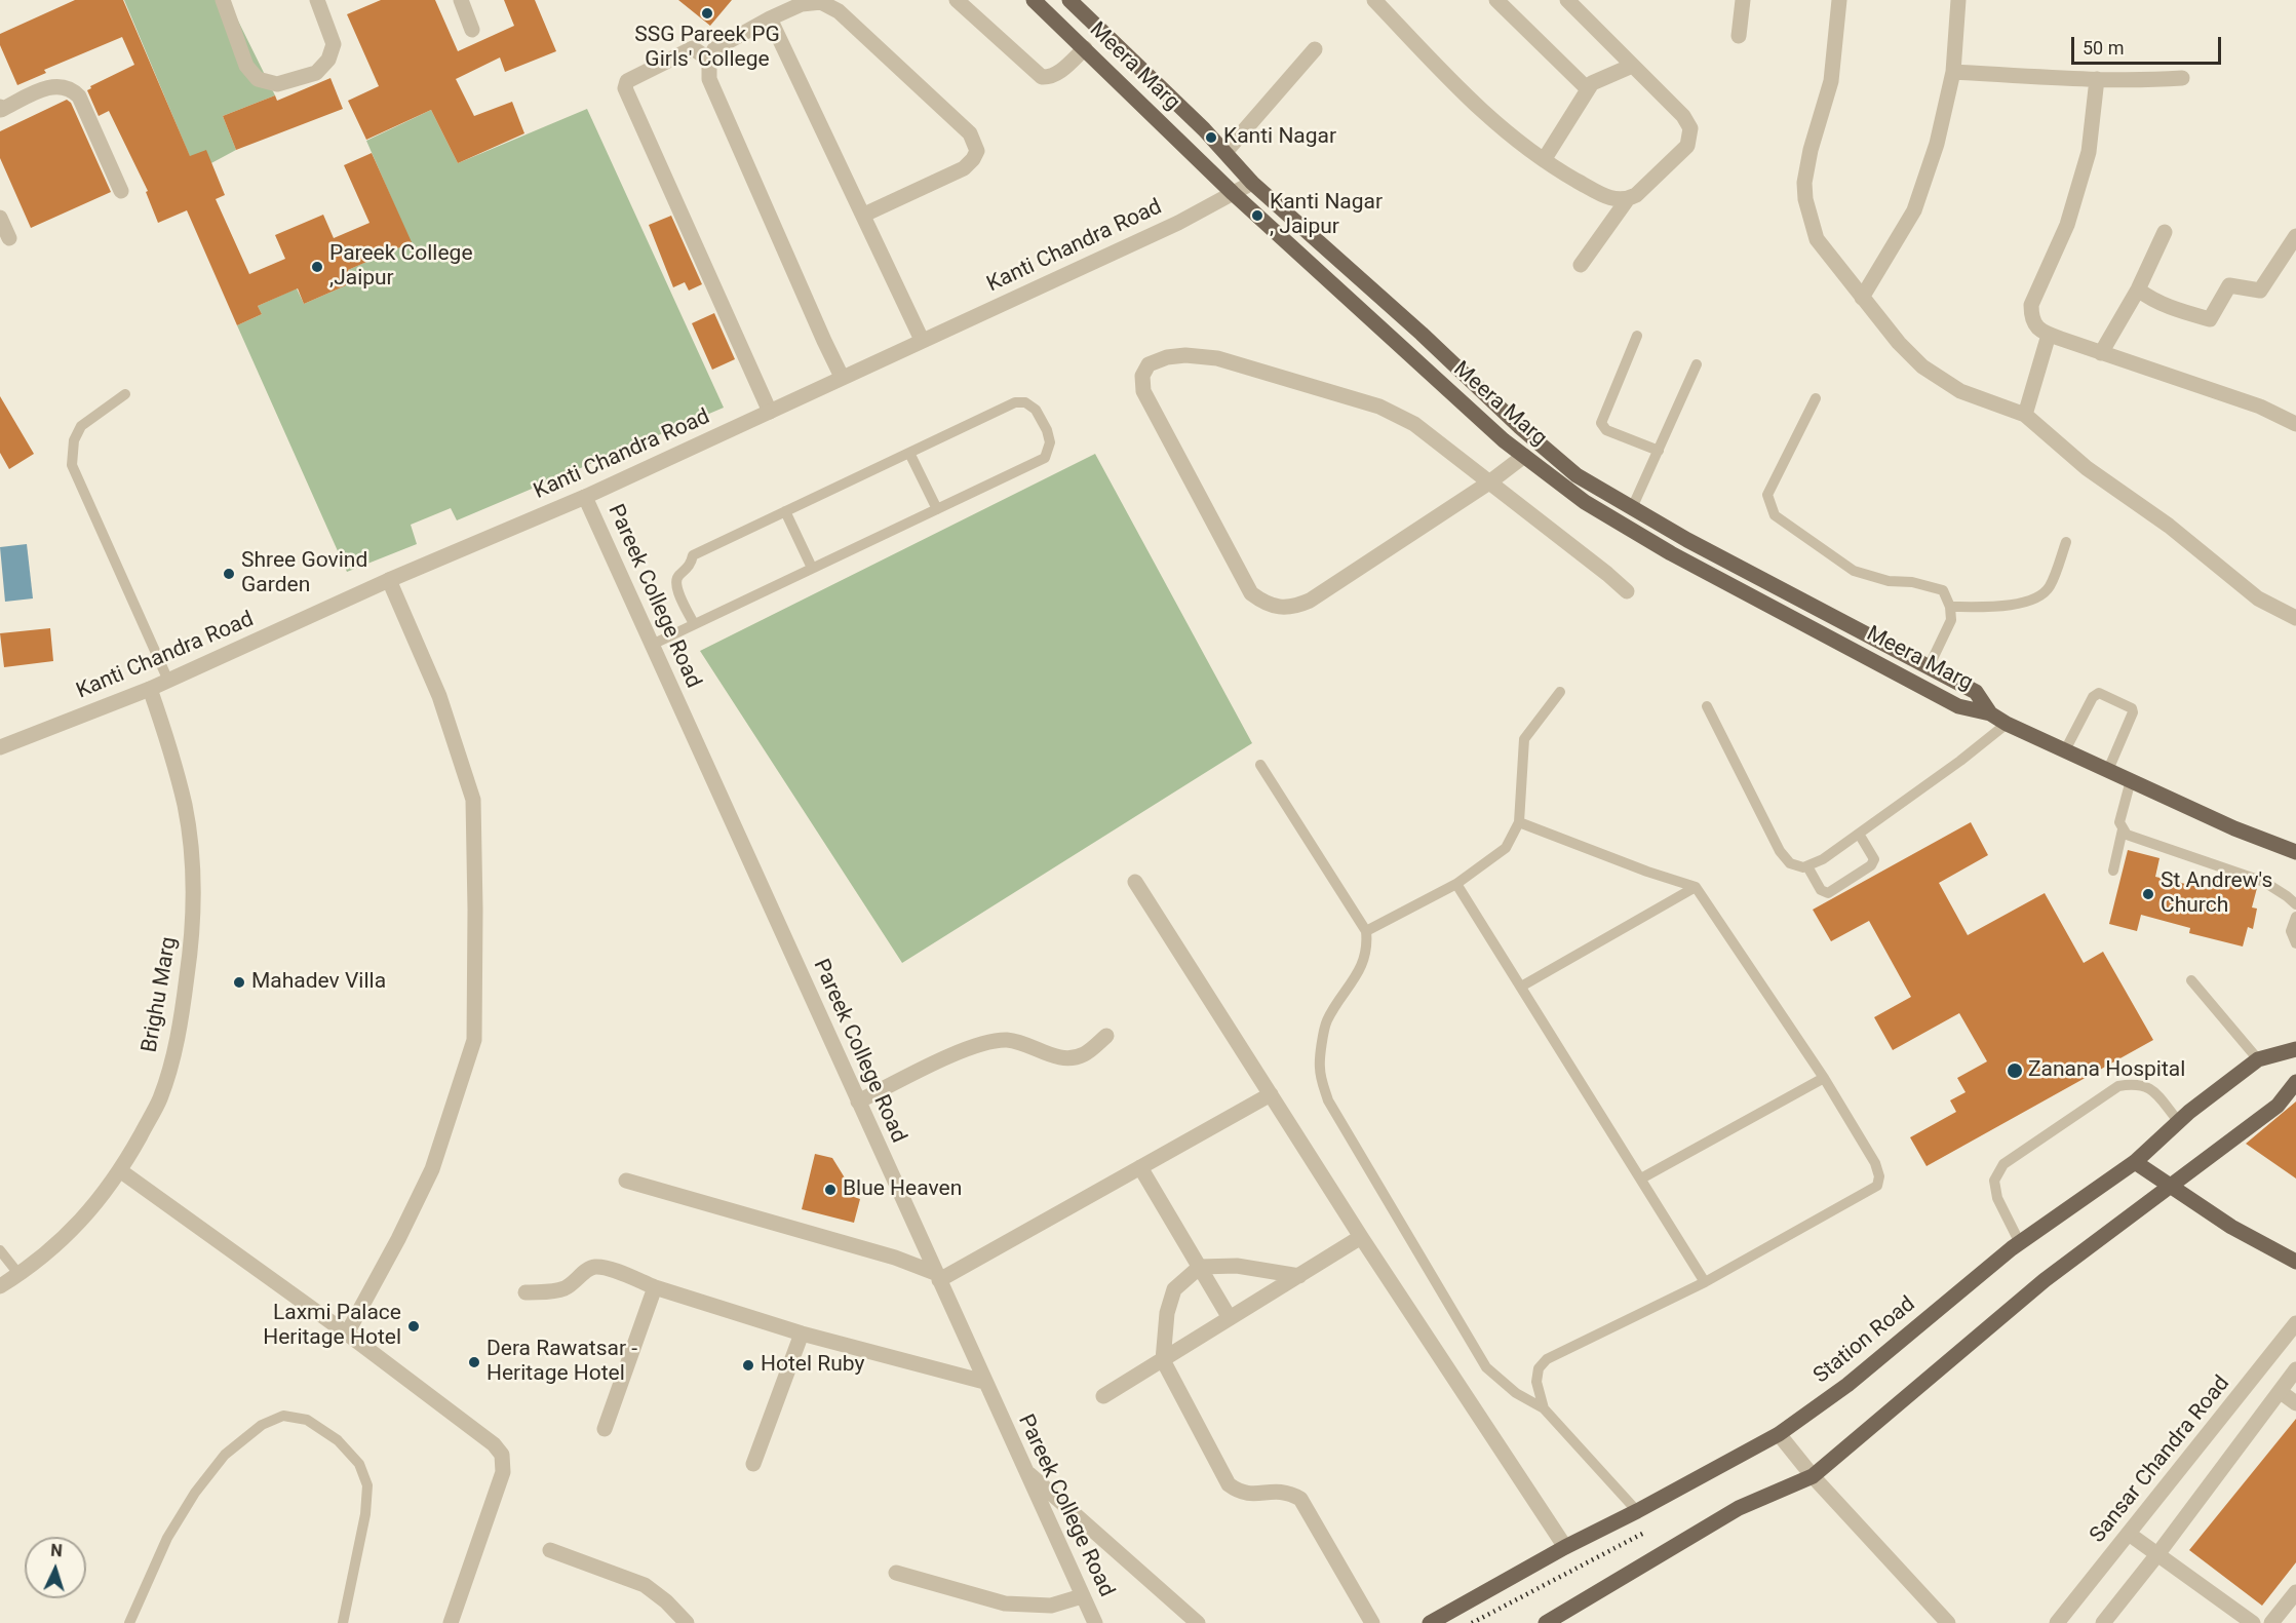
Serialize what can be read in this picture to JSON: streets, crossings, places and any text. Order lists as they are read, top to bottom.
{
  "streets": {
    "main road": ["Meera Marg", "Station Road"],
    "street": [
      "Kanti Chandra Road",
      "Pareek College Road",
      "Brighu Marg",
      "Sansar Chandra Road"
    ]
  },
  "crossings": [
    ["Meera Marg", "Kanti Chandra Road"],
    ["Kanti Chandra Road", "Pareek College Road"],
    ["Kanti Chandra Road", "Brighu Marg"]
  ],
  "places": [
    "SSG Pareek PG Girls' College",
    "Kanti Nagar",
    "Kanti Nagar , Jaipur",
    "Pareek College ,Jaipur",
    "Shree Govind Garden",
    "St Andrew's Church",
    "Mahadev Villa",
    "Zanana Hospital",
    "Blue Heaven",
    "Laxmi Palace Heritage Hotel",
    "Dera Rawatsar - Heritage Hotel",
    "Hotel Ruby"
  ],
  "scale_bar": "50 m",
  "north": "top"
}
